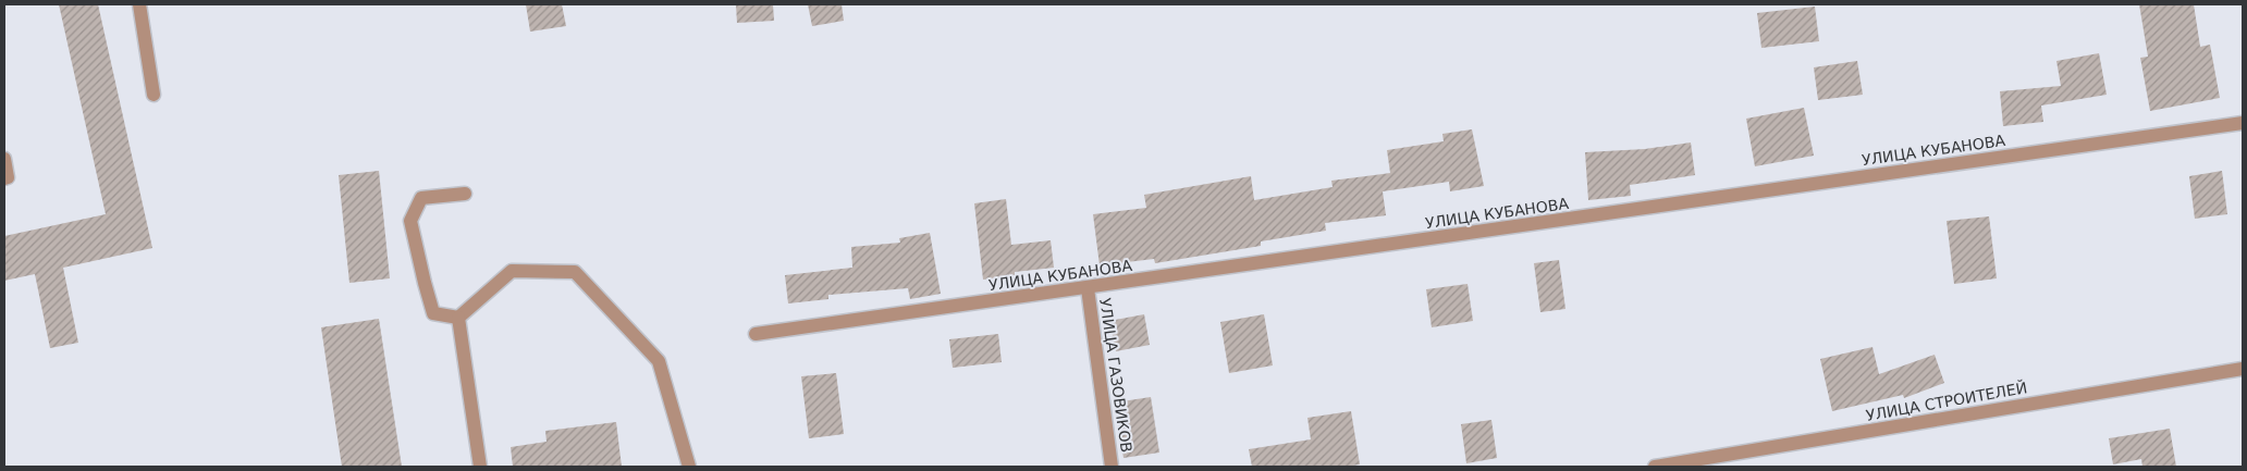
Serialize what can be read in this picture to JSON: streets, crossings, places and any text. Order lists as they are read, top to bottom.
{
  "streets": {
    "street": ["УЛИЦА КУБАНОВА", "УЛИЦА ГАЗОВИКОВ", "УЛИЦА СТРОИТЕЛЕЙ"]
  },
  "crossings": [
    ["УЛИЦА КУБАНОВА", "УЛИЦА ГАЗОВИКОВ"]
  ]
}
